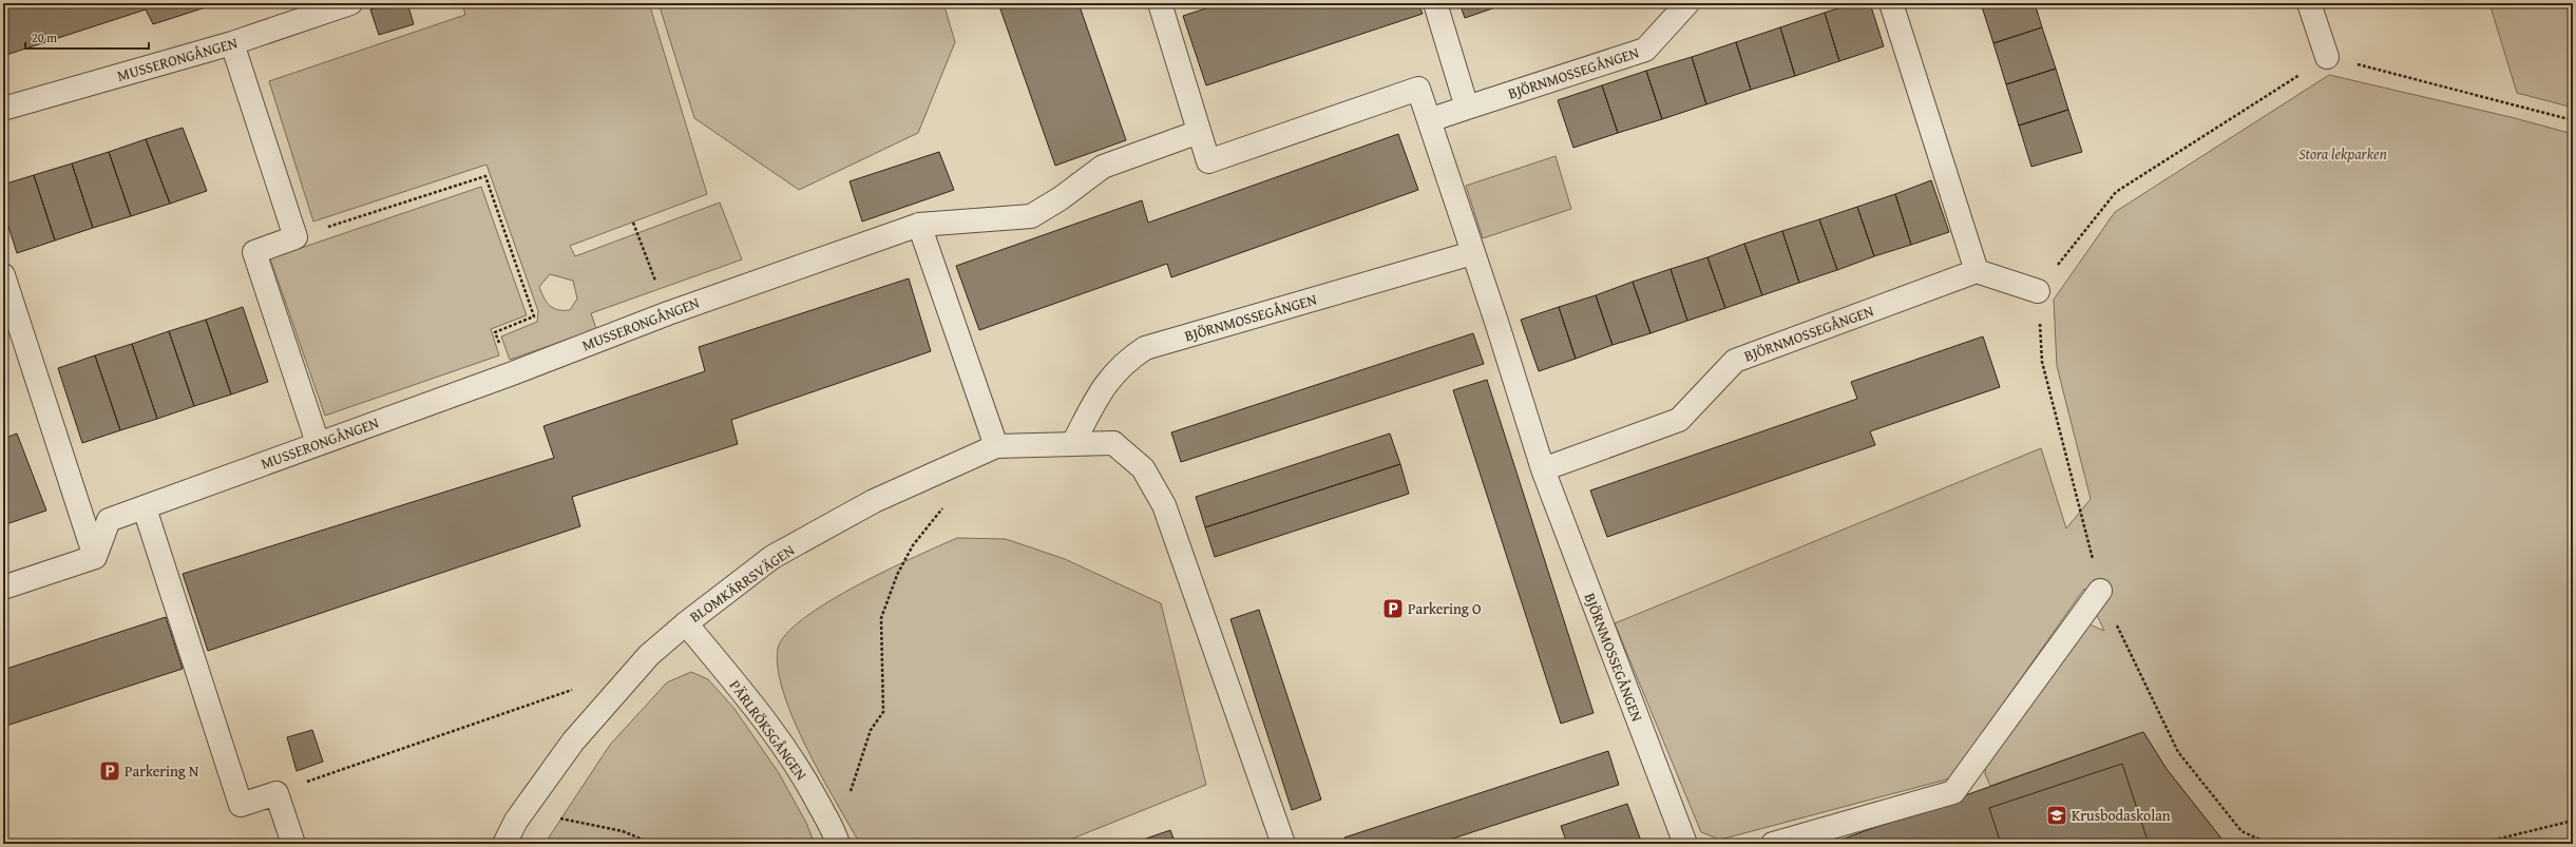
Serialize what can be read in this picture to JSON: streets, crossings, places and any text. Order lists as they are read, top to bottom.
{
  "streets": {
    "street": [
      "MUSSERONGÅNGEN",
      "BJÖRNMOSSEGÅNGEN",
      "BLOMKÄRRSVÄGEN",
      "PÄRLRÖKSGÅNGEN"
    ]
  },
  "crossings": [
    ["BJÖRNMOSSEGÅNGEN", "BLOMKÄRRSVÄGEN"],
    ["BLOMKÄRRSVÄGEN", "PÄRLRÖKSGÅNGEN"]
  ],
  "parks": ["Stora lekparken"],
  "places": {
    "parking": ["Parkering O", "Parkering N"],
    "school or university": ["Krusbodaskolan"]
  },
  "scale_bar": "20 m"
}
